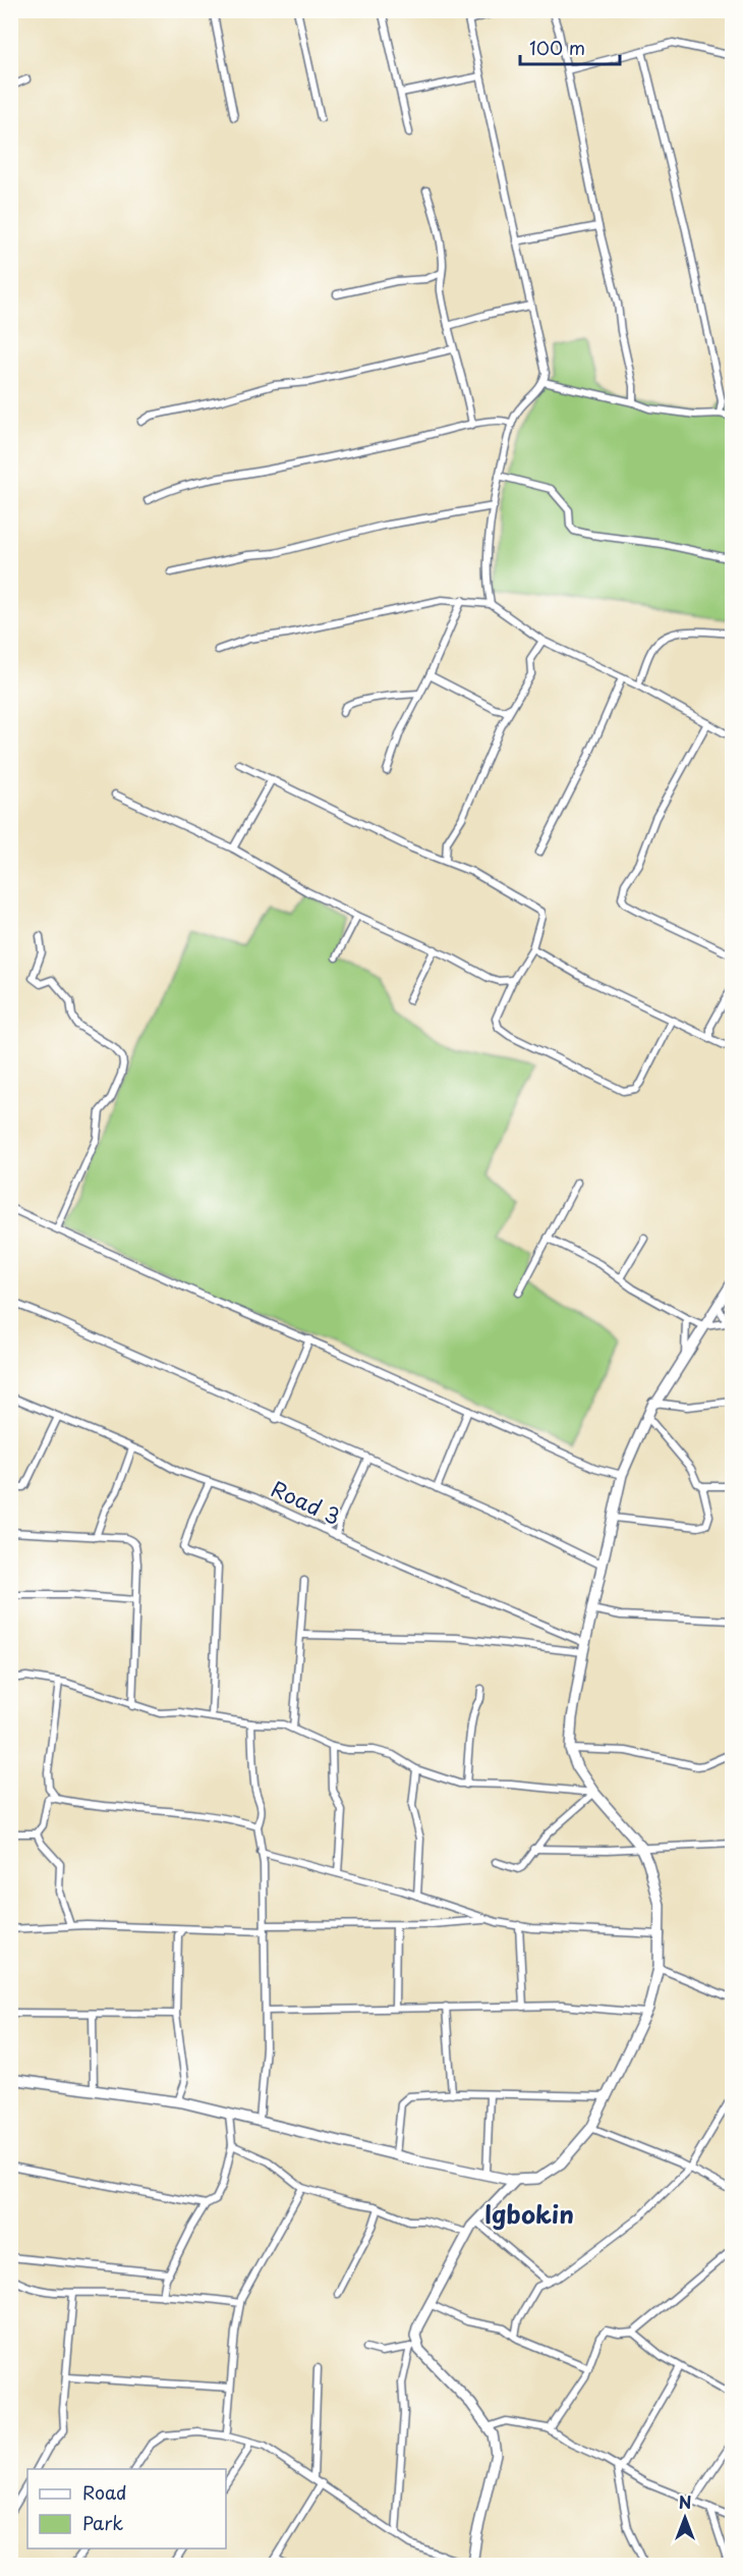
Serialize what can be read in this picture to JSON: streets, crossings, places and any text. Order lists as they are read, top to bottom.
{
  "streets": {
    "street": ["Road 3"]
  },
  "districts": ["Igbokin"],
  "legend": ["Road", "Park"],
  "scale_bar": "100 m",
  "north": "top"
}
